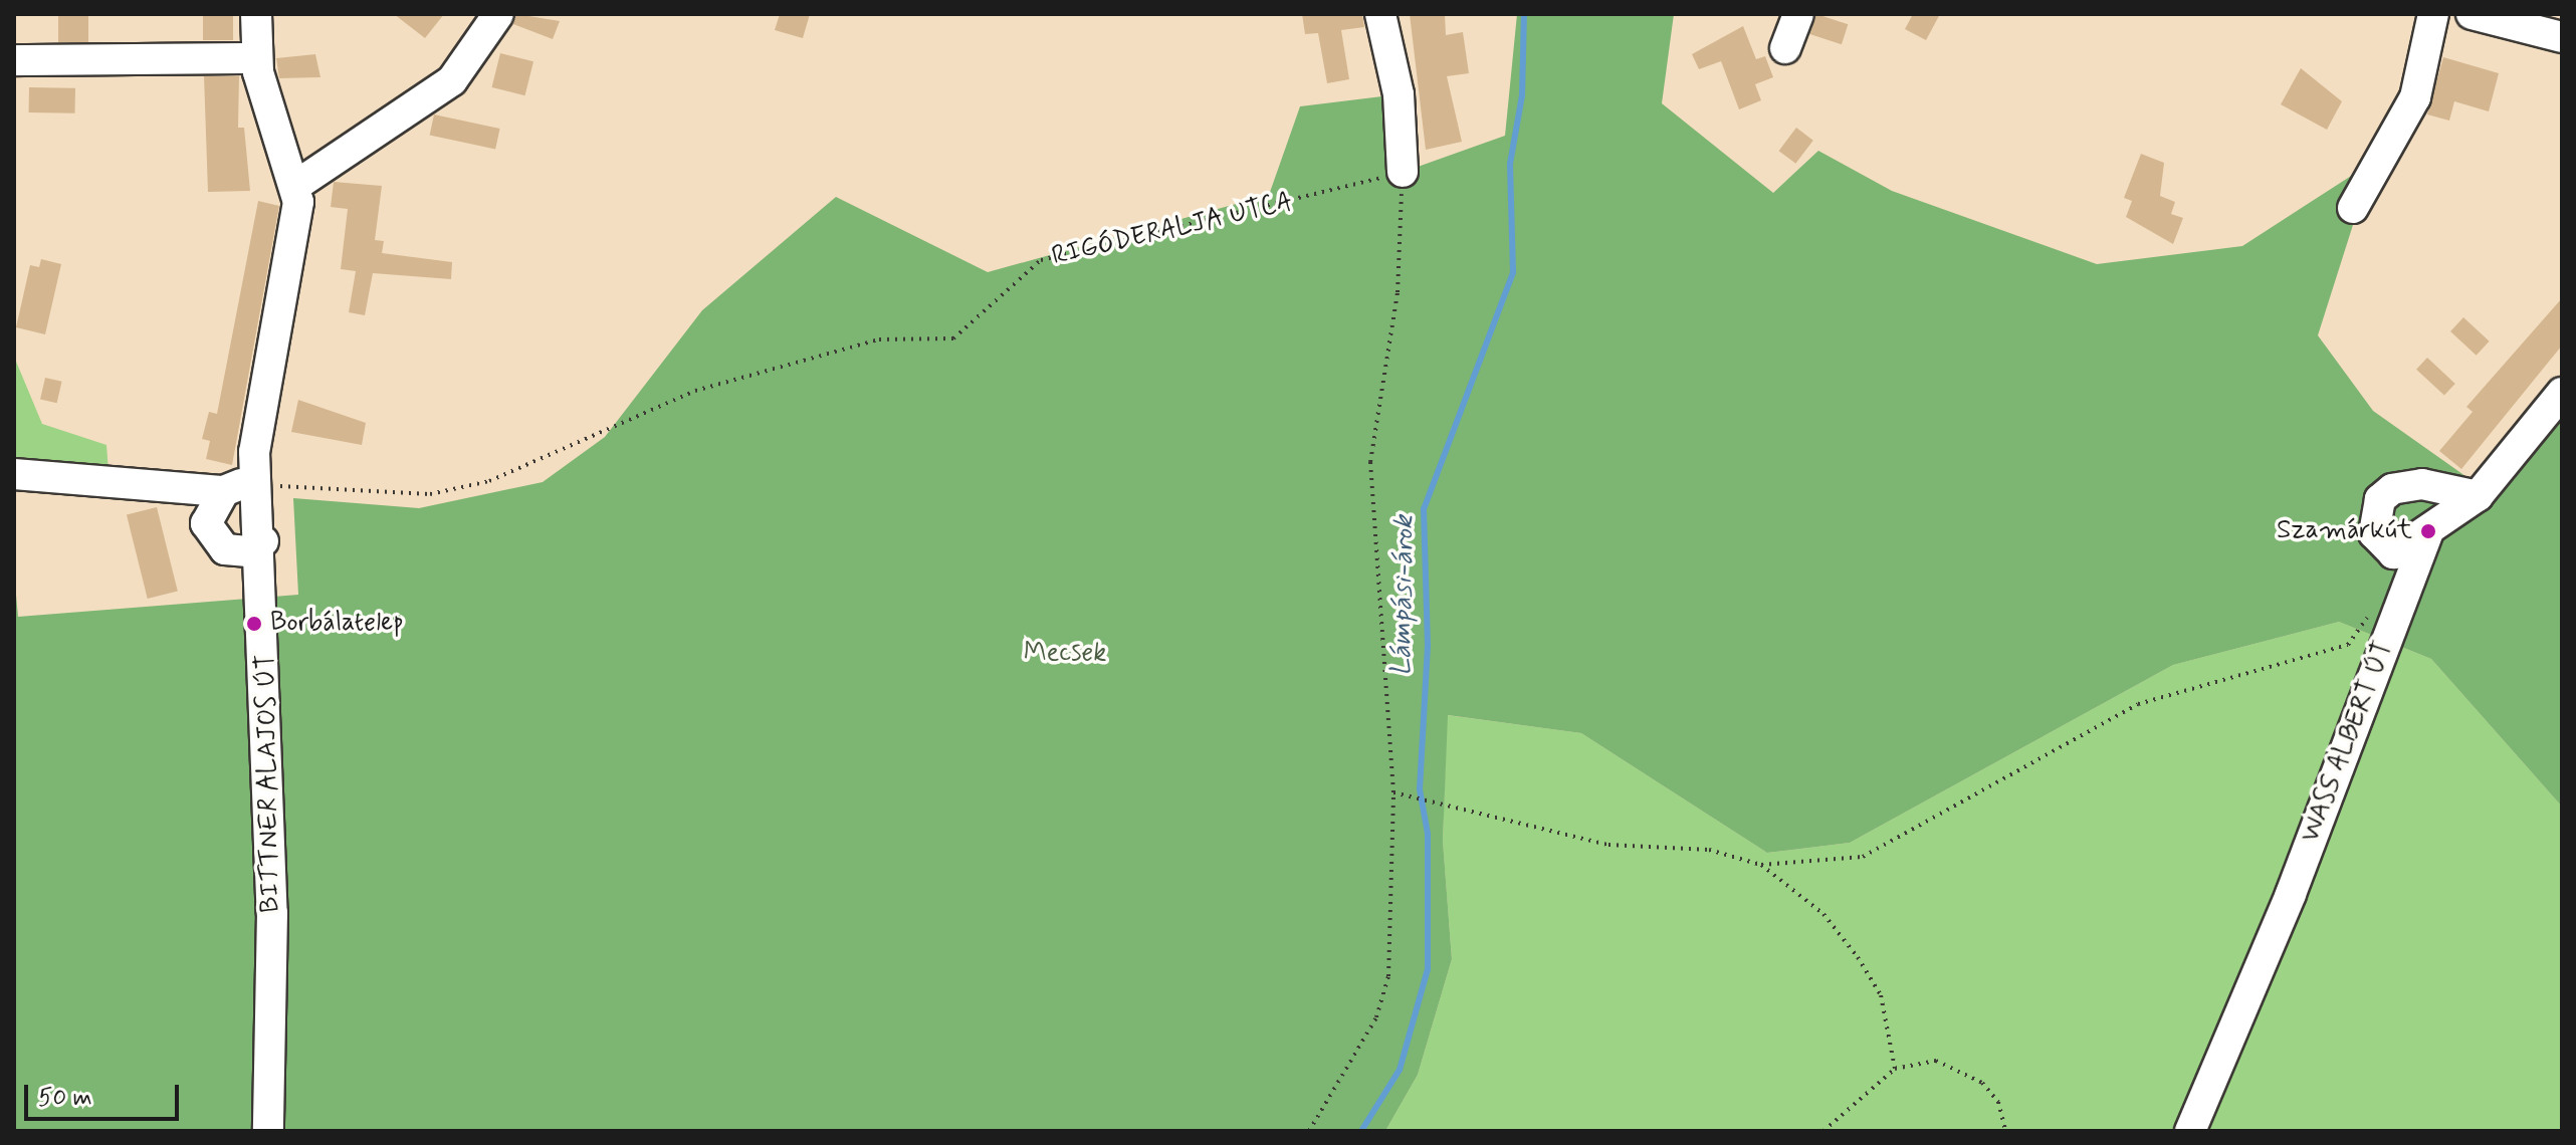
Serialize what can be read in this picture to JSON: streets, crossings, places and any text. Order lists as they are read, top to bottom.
{
  "streets": {
    "street": ["WASS ALBERT ÚT", "BITTNER ALAJOS ÚT"],
    "path": ["RIGÓDERALJA UTCA"]
  },
  "crossings": [
    ["RIGÓDERALJA UTCA", "BITTNER ALAJOS ÚT"]
  ],
  "water": ["Lámpási-árok"],
  "parks": ["Mecsek"],
  "places": ["Szamárkút", "Borbálatelep"],
  "scale_bar": "50 m"
}
